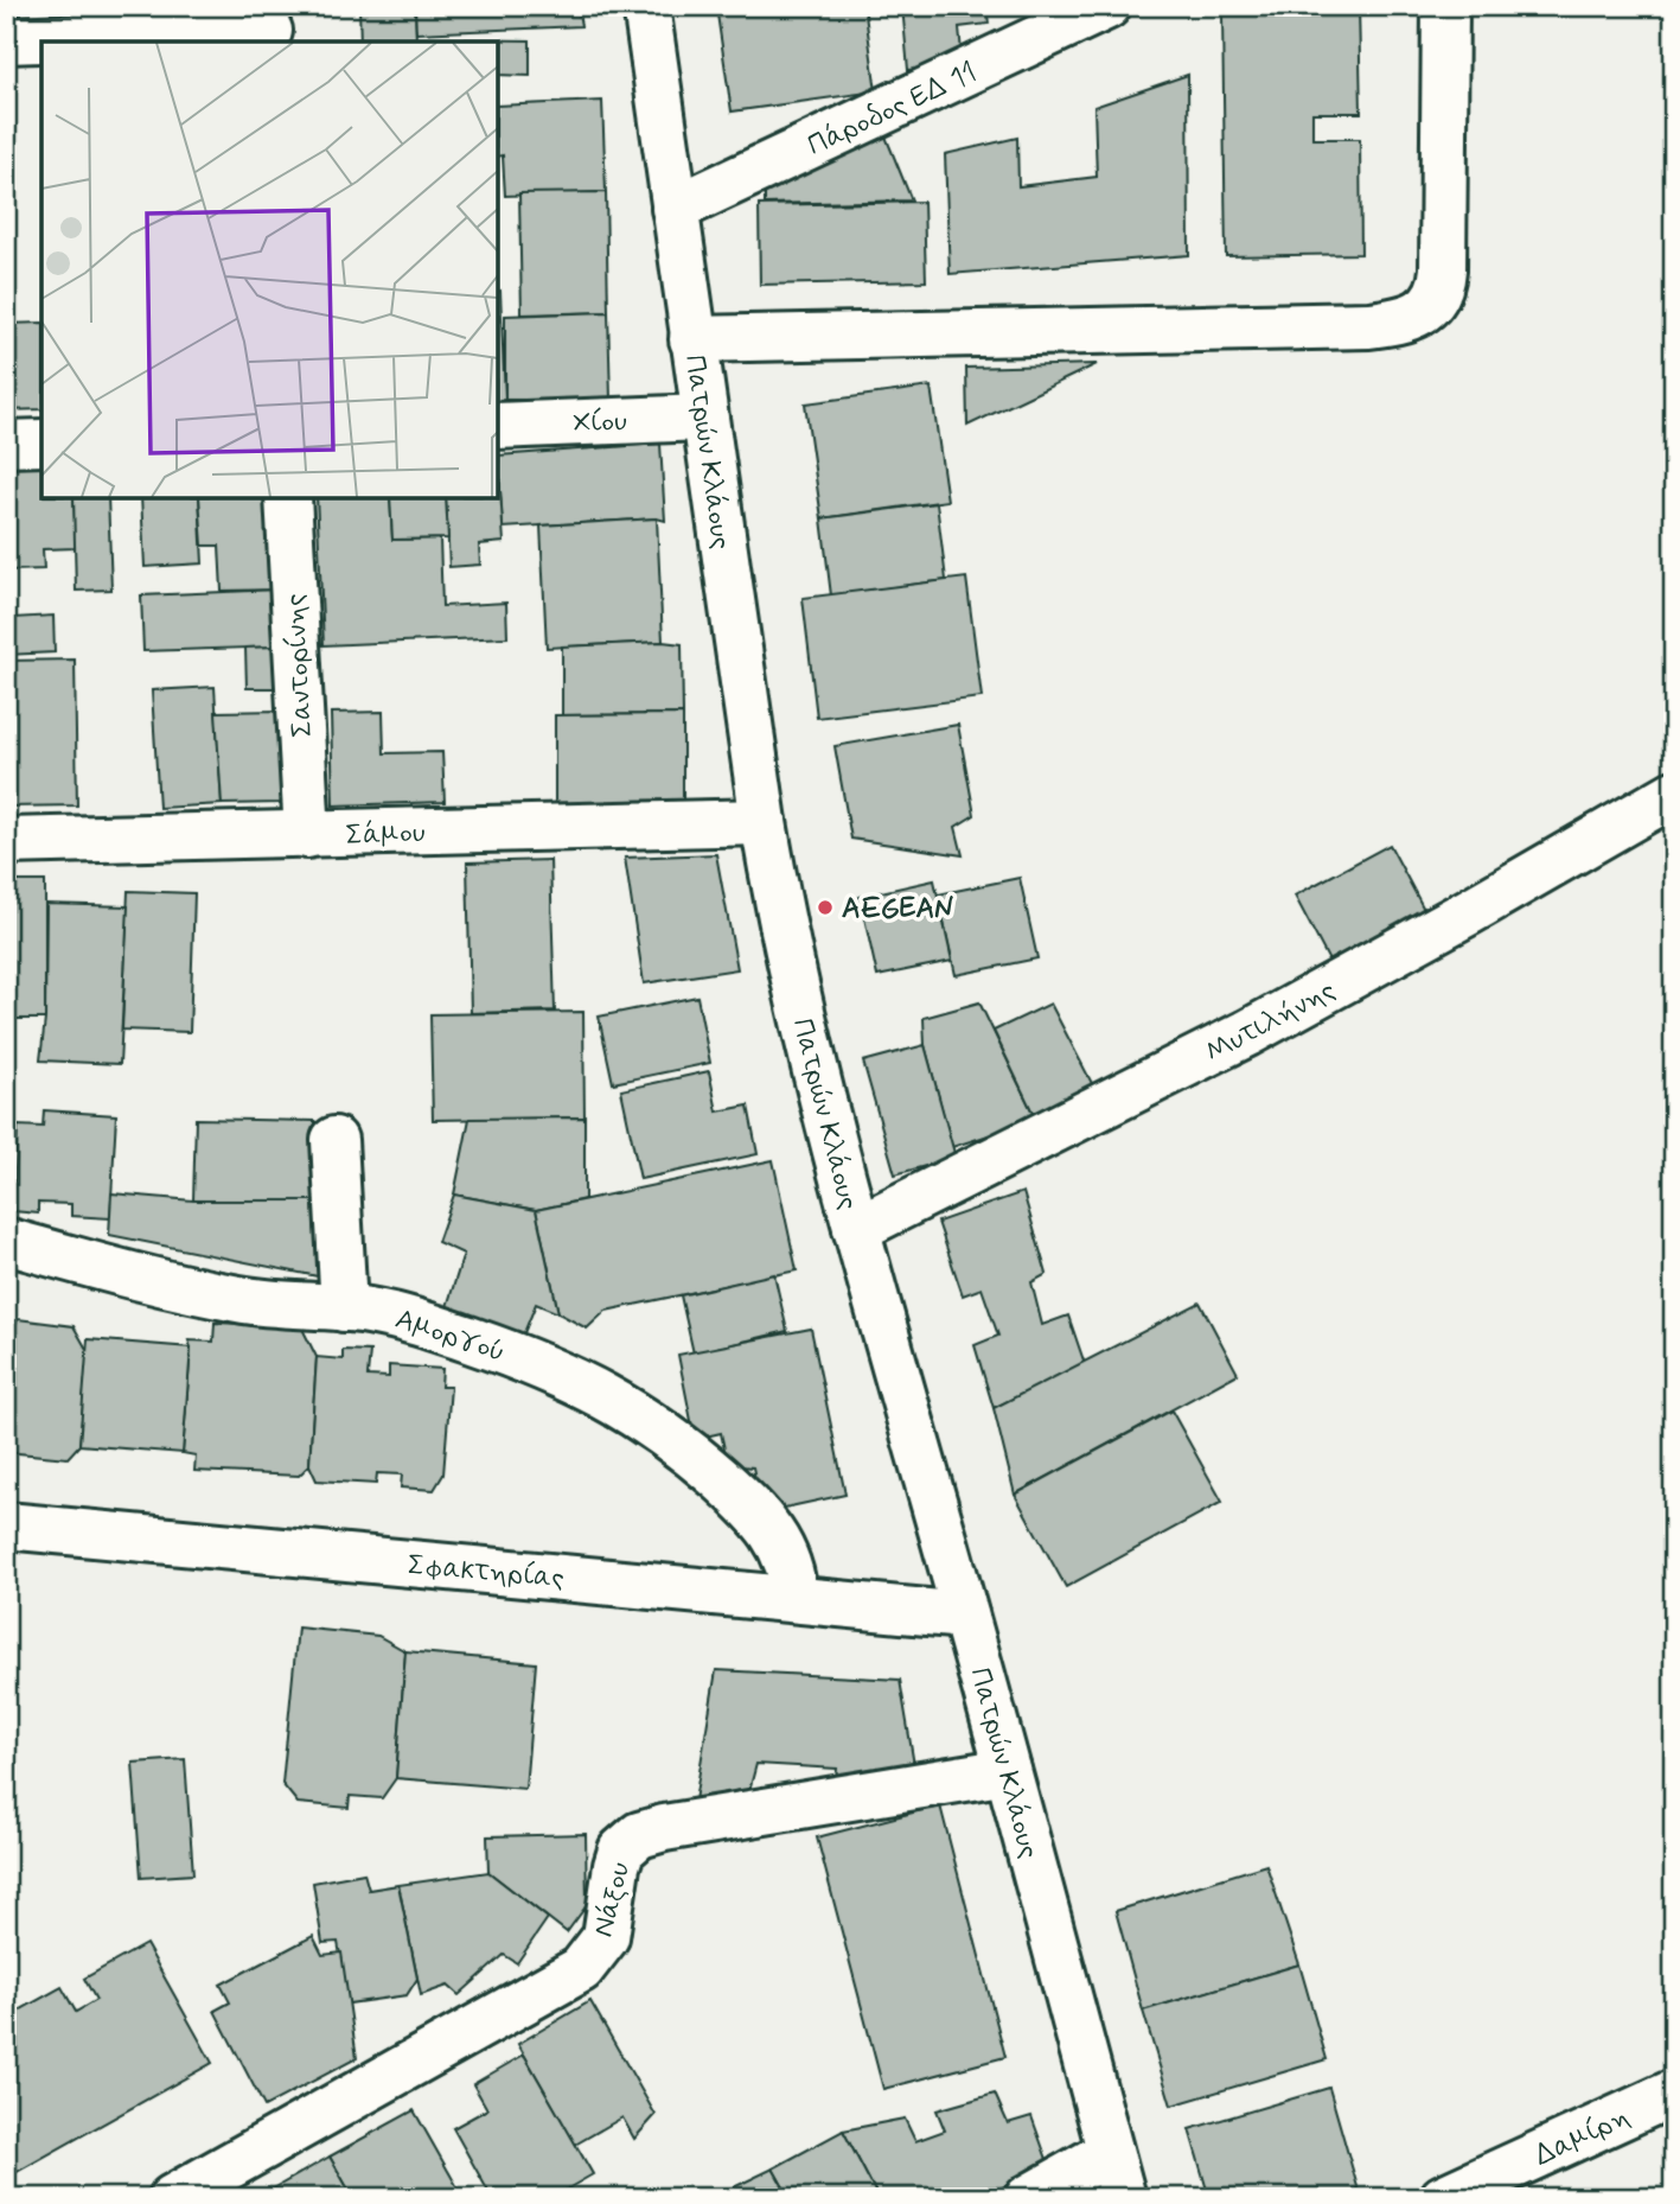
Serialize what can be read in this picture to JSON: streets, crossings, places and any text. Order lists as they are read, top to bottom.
{
  "streets": {
    "street": [
      "Πάροδος ΕΔ 11",
      "Χίου",
      "Πατρών Κλάους",
      "Σαντορίνης",
      "Σάμου",
      "Μυτιλήνης",
      "Αμοργού",
      "Σφακτηρίας",
      "Νάξου",
      "Δαμίρη"
    ]
  },
  "crossings": [
    ["Πάροδος ΕΔ 11", "Πατρών Κλάους"],
    ["Χίου", "Πατρών Κλάους"],
    ["Πατρών Κλάους", "Σάμου"],
    ["Πατρών Κλάους", "Μυτιλήνης"],
    ["Πατρών Κλάους", "Σφακτηρίας"],
    ["Πατρών Κλάους", "Νάξου"],
    ["Σαντορίνης", "Σάμου"],
    ["Αμοργού", "Σφακτηρίας"]
  ],
  "places": ["AEGEAN"]
}
